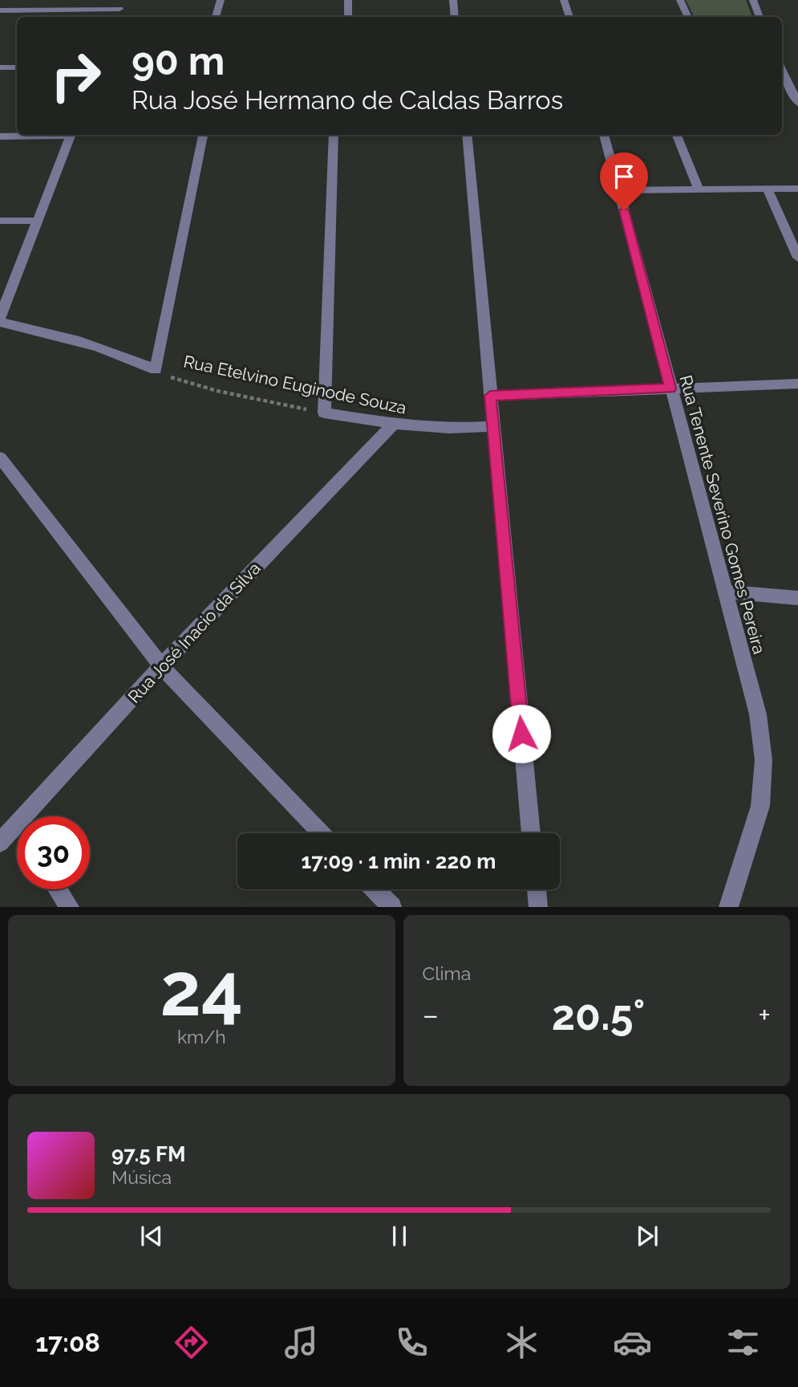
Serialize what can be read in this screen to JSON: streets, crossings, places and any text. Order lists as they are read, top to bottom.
{
  "streets": {
    "street": ["Rua Etelvino Euginode Souza", "Rua Tenente Severino Gomes Pereira", "Rua José Inacio da Silva"]
  },
  "crossings": [
    ["Rua Etelvino Euginode Souza", "Rua José Inacio da Silva"]
  ],
  "page": {
    "turn": ["90 m", "Rua José Hermano de Caldas Barros"],
    "limit": "30",
    "trip": "17:09 · 1 min · 220 m",
    "tile": [
      ["24", "km/h"],
      "Clima"
    ],
    "heat": ["−", "20.5°", "+"],
    "song": ["97.5 FM", "Música"],
    "tabs": "17:08"
  }
}
